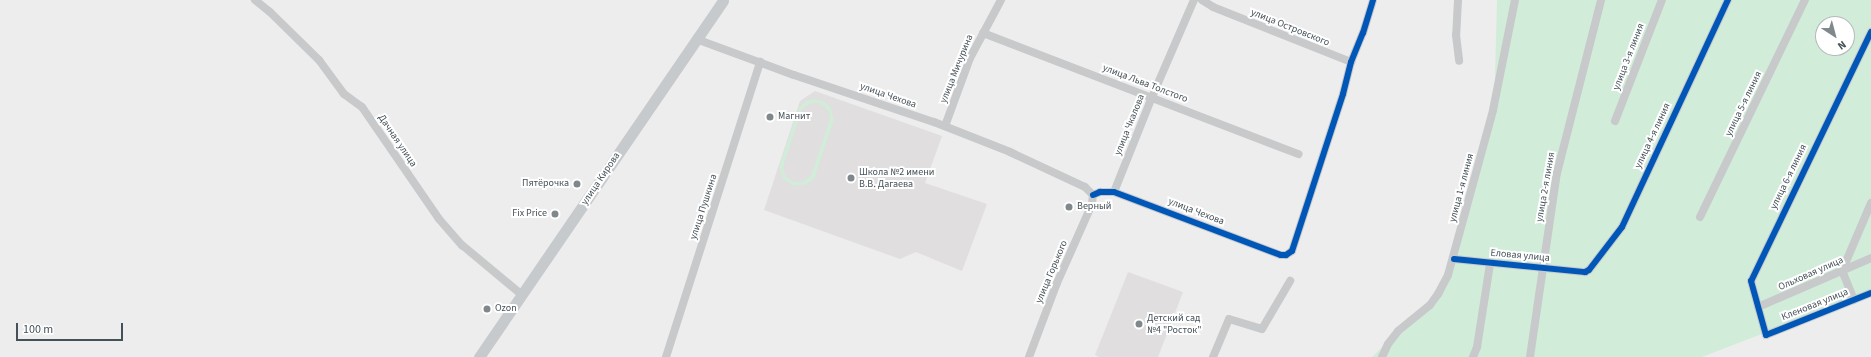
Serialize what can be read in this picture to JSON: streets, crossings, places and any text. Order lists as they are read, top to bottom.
{
  "streets": {
    "street": [
      "улица Островского",
      "улица 3-я линия",
      "улица Мичурина",
      "улица Льва Толстого",
      "улица Чехова",
      "улица 5-я линия",
      "улица Чкалова",
      "улица 4-я линия",
      "Дачная улица",
      "улица 6-я линия",
      "улица Кирова",
      "улица 2-я линия",
      "улица 1-я линия",
      "улица Пушкина",
      "Еловая улица",
      "улица Горького",
      "Ольховая улица",
      "Кленовая улица"
    ]
  },
  "crossings": [
    ["улица Островского", "улица Чехова"],
    ["улица Мичурина", "улица Льва Толстого"],
    ["улица Мичурина", "улица Чехова"],
    ["улица Льва Толстого", "улица Чкалова"],
    ["улица Чехова", "улица Чкалова"],
    ["улица Чехова", "улица Кирова"],
    ["улица Чехова", "улица Пушкина"],
    ["улица Чехова", "улица Горького"],
    ["улица 4-я линия", "Еловая улица"],
    ["Дачная улица", "улица Кирова"],
    ["улица 6-я линия", "Ольховая улица"],
    ["улица 6-я линия", "Кленовая улица"],
    ["улица 2-я линия", "Еловая улица"],
    ["улица 1-я линия", "Еловая улица"]
  ],
  "places": [
    "Магнит",
    "Школа №2 имени В.В. Дагаева",
    "Пятёрочка",
    "Верный",
    "Fix Price",
    "Ozon",
    "Детский сад №4 \"Росток\""
  ],
  "scale_bar": "100 m",
  "north": "bottom right"
}
